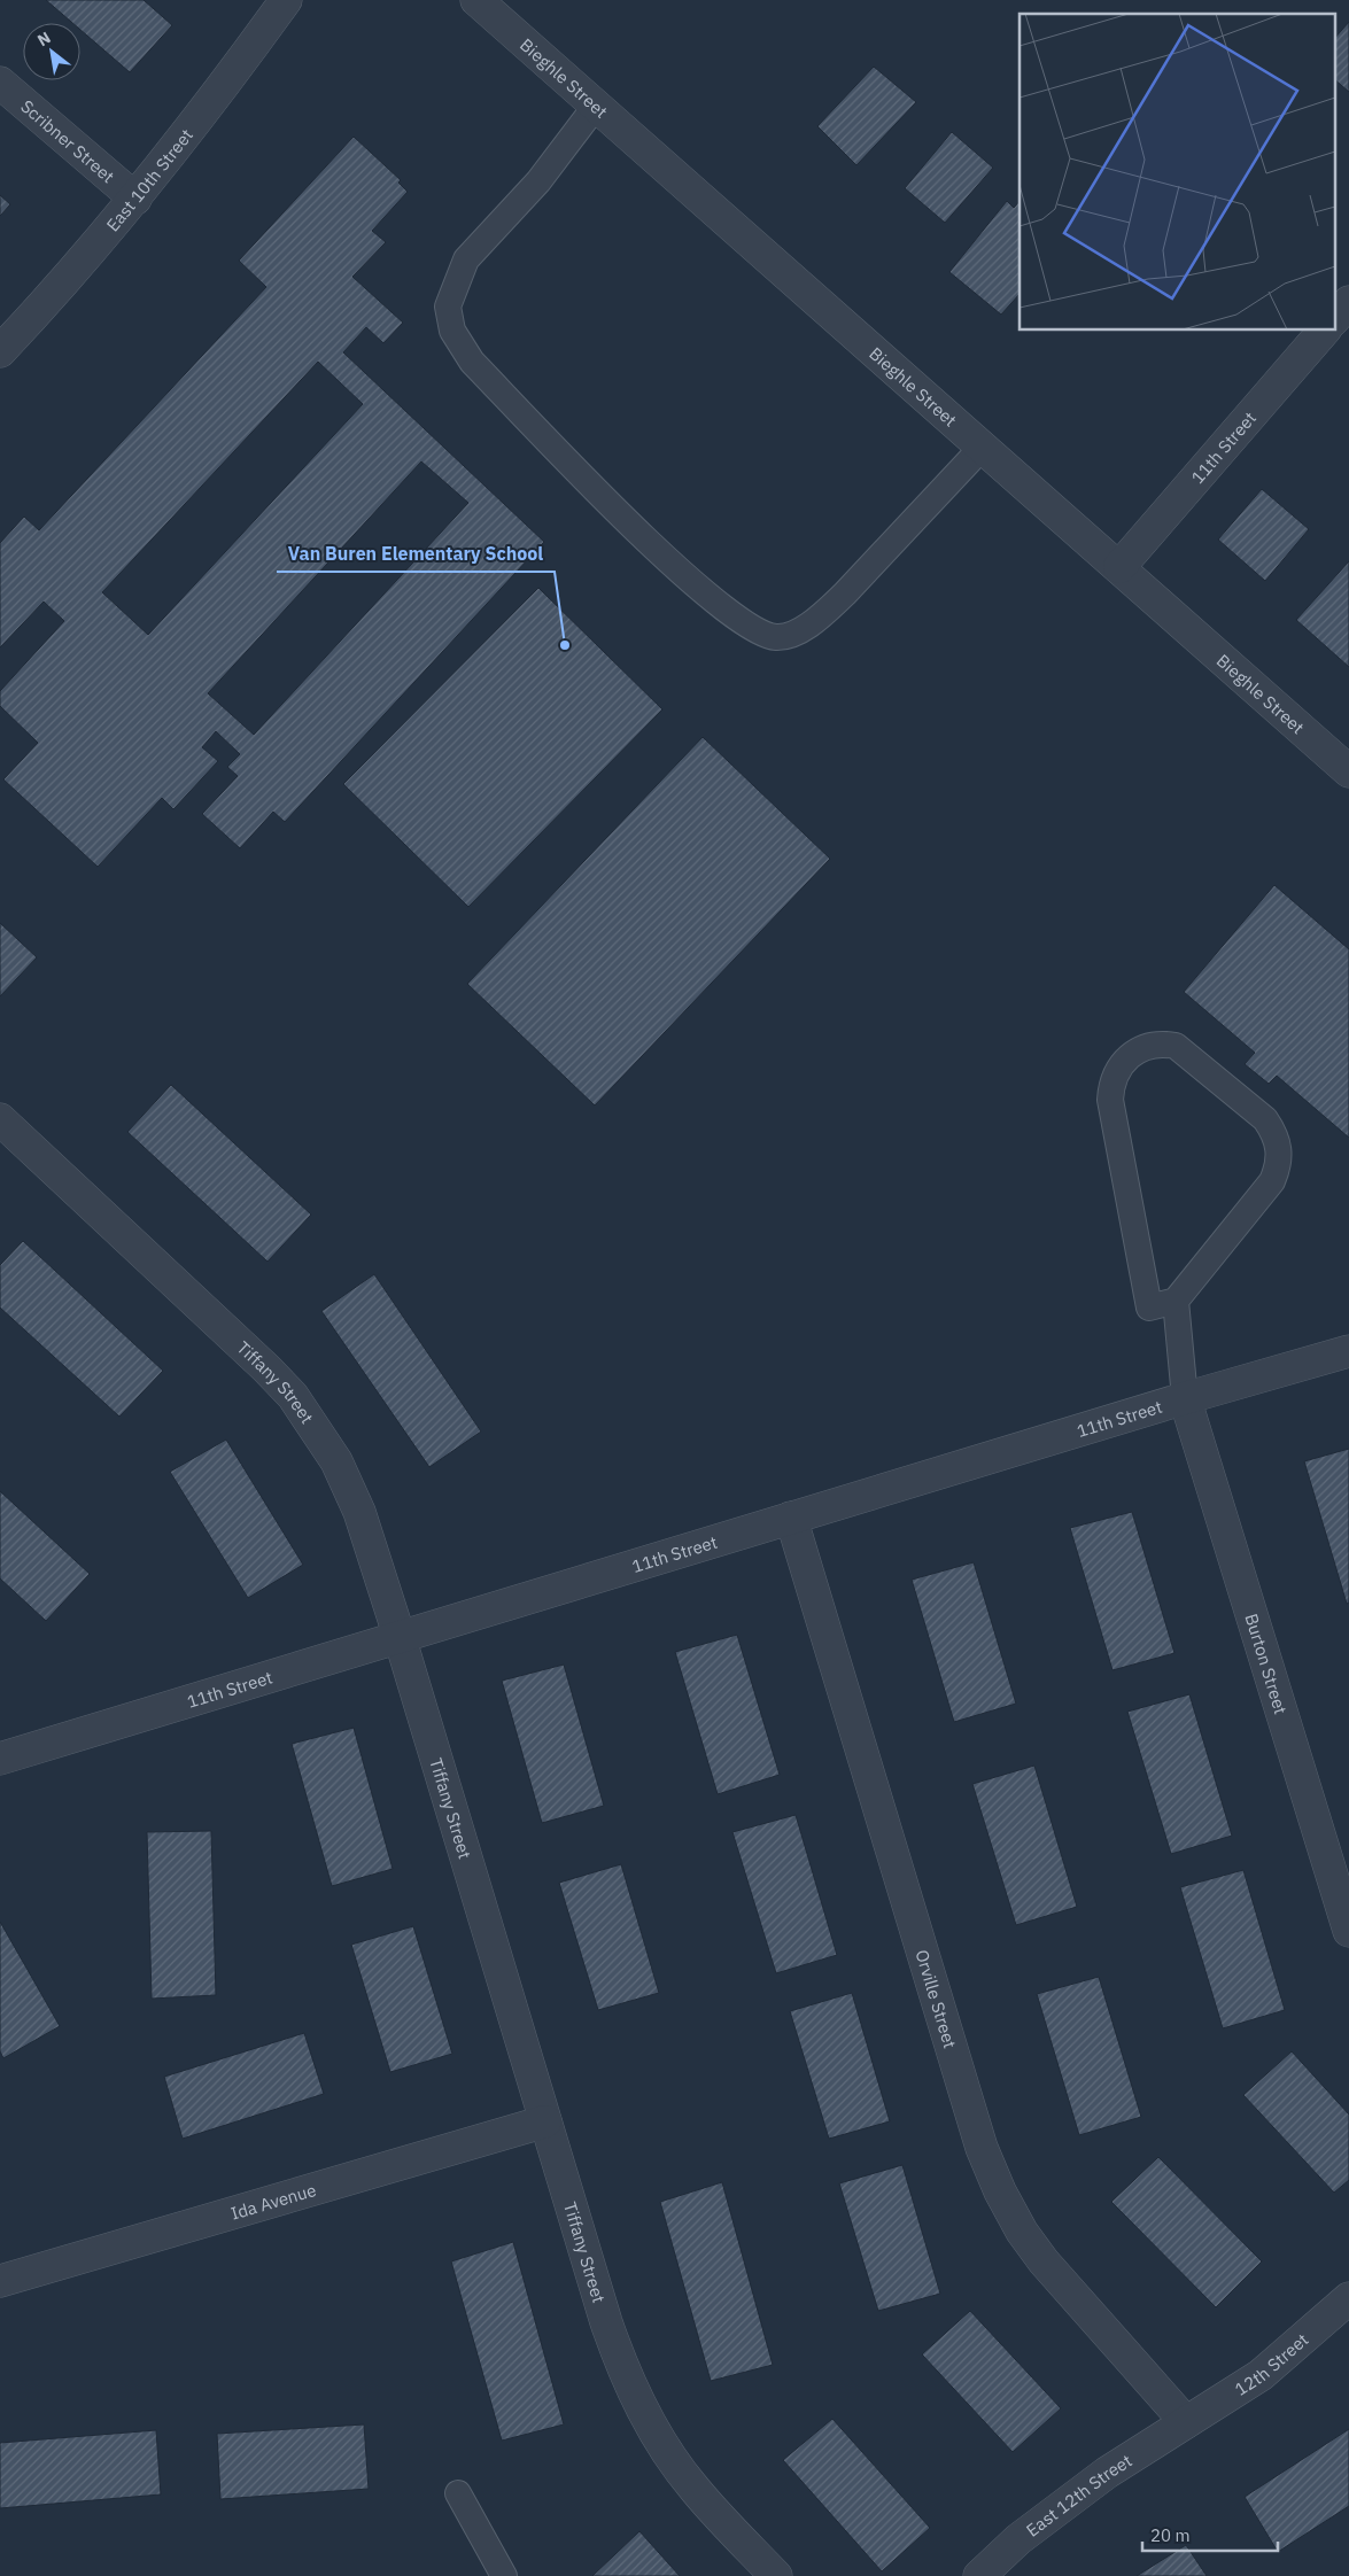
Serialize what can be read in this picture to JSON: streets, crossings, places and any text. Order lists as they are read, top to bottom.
{
  "streets": {
    "street": [
      "Bieghle Street",
      "Scribner Street",
      "East 10th Street",
      "11th Street",
      "Tiffany Street",
      "Burton Street",
      "Orville Street",
      "Ida Avenue",
      "12th Street",
      "East 12th Street"
    ]
  },
  "crossings": [
    ["Bieghle Street", "11th Street"],
    ["Scribner Street", "East 10th Street"],
    ["11th Street", "Tiffany Street"],
    ["11th Street", "Burton Street"],
    ["11th Street", "Orville Street"],
    ["Tiffany Street", "Ida Avenue"],
    ["Orville Street", "12th Street"],
    ["Orville Street", "East 12th Street"],
    ["12th Street", "East 12th Street"]
  ],
  "places": ["Van Buren Elementary School"],
  "scale_bar": "20 m",
  "north": "top left"
}
